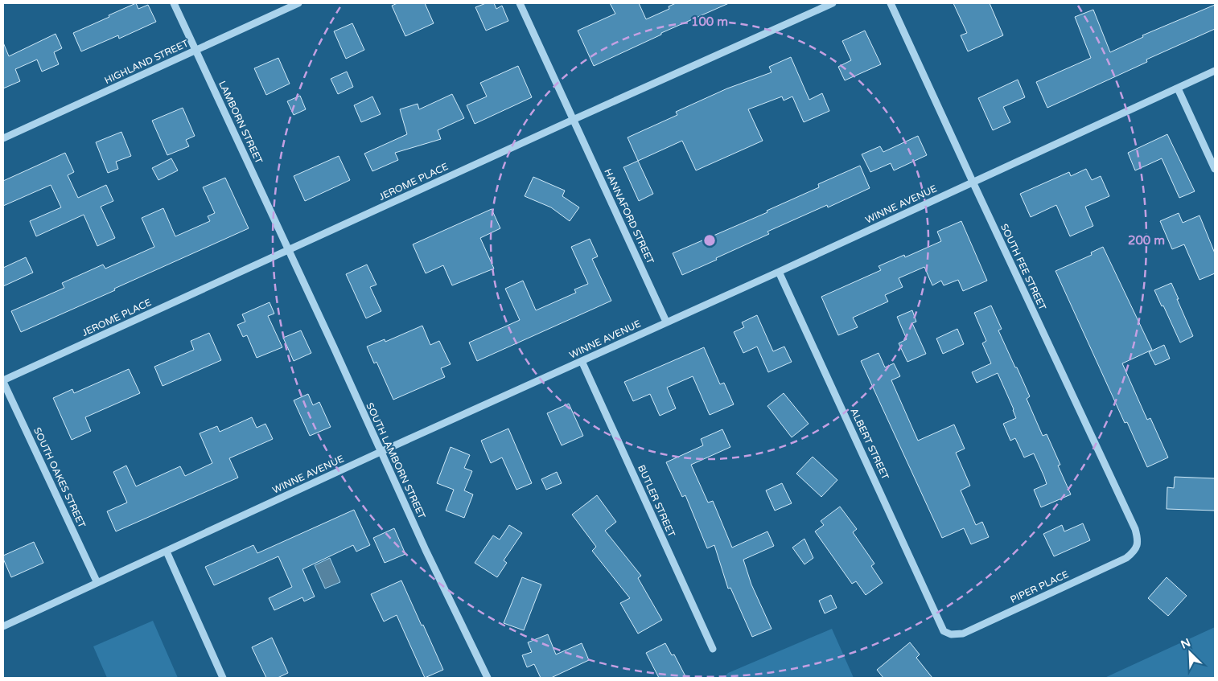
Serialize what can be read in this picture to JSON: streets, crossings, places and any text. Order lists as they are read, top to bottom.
{
  "streets": {
    "street": [
      "HIGHLAND STREET",
      "LAMBORN STREET",
      "JEROME PLACE",
      "WINNE AVENUE",
      "HANNAFORD STREET",
      "SOUTH FEE STREET",
      "ALBERT STREET",
      "SOUTH LAMBORN STREET",
      "SOUTH OAKES STREET",
      "BUTLER STREET",
      "PIPER PLACE"
    ]
  },
  "crossings": [
    ["HIGHLAND STREET", "LAMBORN STREET"],
    ["LAMBORN STREET", "JEROME PLACE"],
    ["LAMBORN STREET", "SOUTH LAMBORN STREET"],
    ["JEROME PLACE", "HANNAFORD STREET"],
    ["JEROME PLACE", "SOUTH LAMBORN STREET"],
    ["JEROME PLACE", "SOUTH OAKES STREET"],
    ["WINNE AVENUE", "HANNAFORD STREET"],
    ["WINNE AVENUE", "SOUTH FEE STREET"],
    ["WINNE AVENUE", "ALBERT STREET"],
    ["WINNE AVENUE", "SOUTH LAMBORN STREET"],
    ["WINNE AVENUE", "SOUTH OAKES STREET"],
    ["WINNE AVENUE", "BUTLER STREET"],
    ["SOUTH FEE STREET", "PIPER PLACE"],
    ["ALBERT STREET", "PIPER PLACE"]
  ],
  "north": "top left",
  "rings": ["100 m", "200 m"]
}
